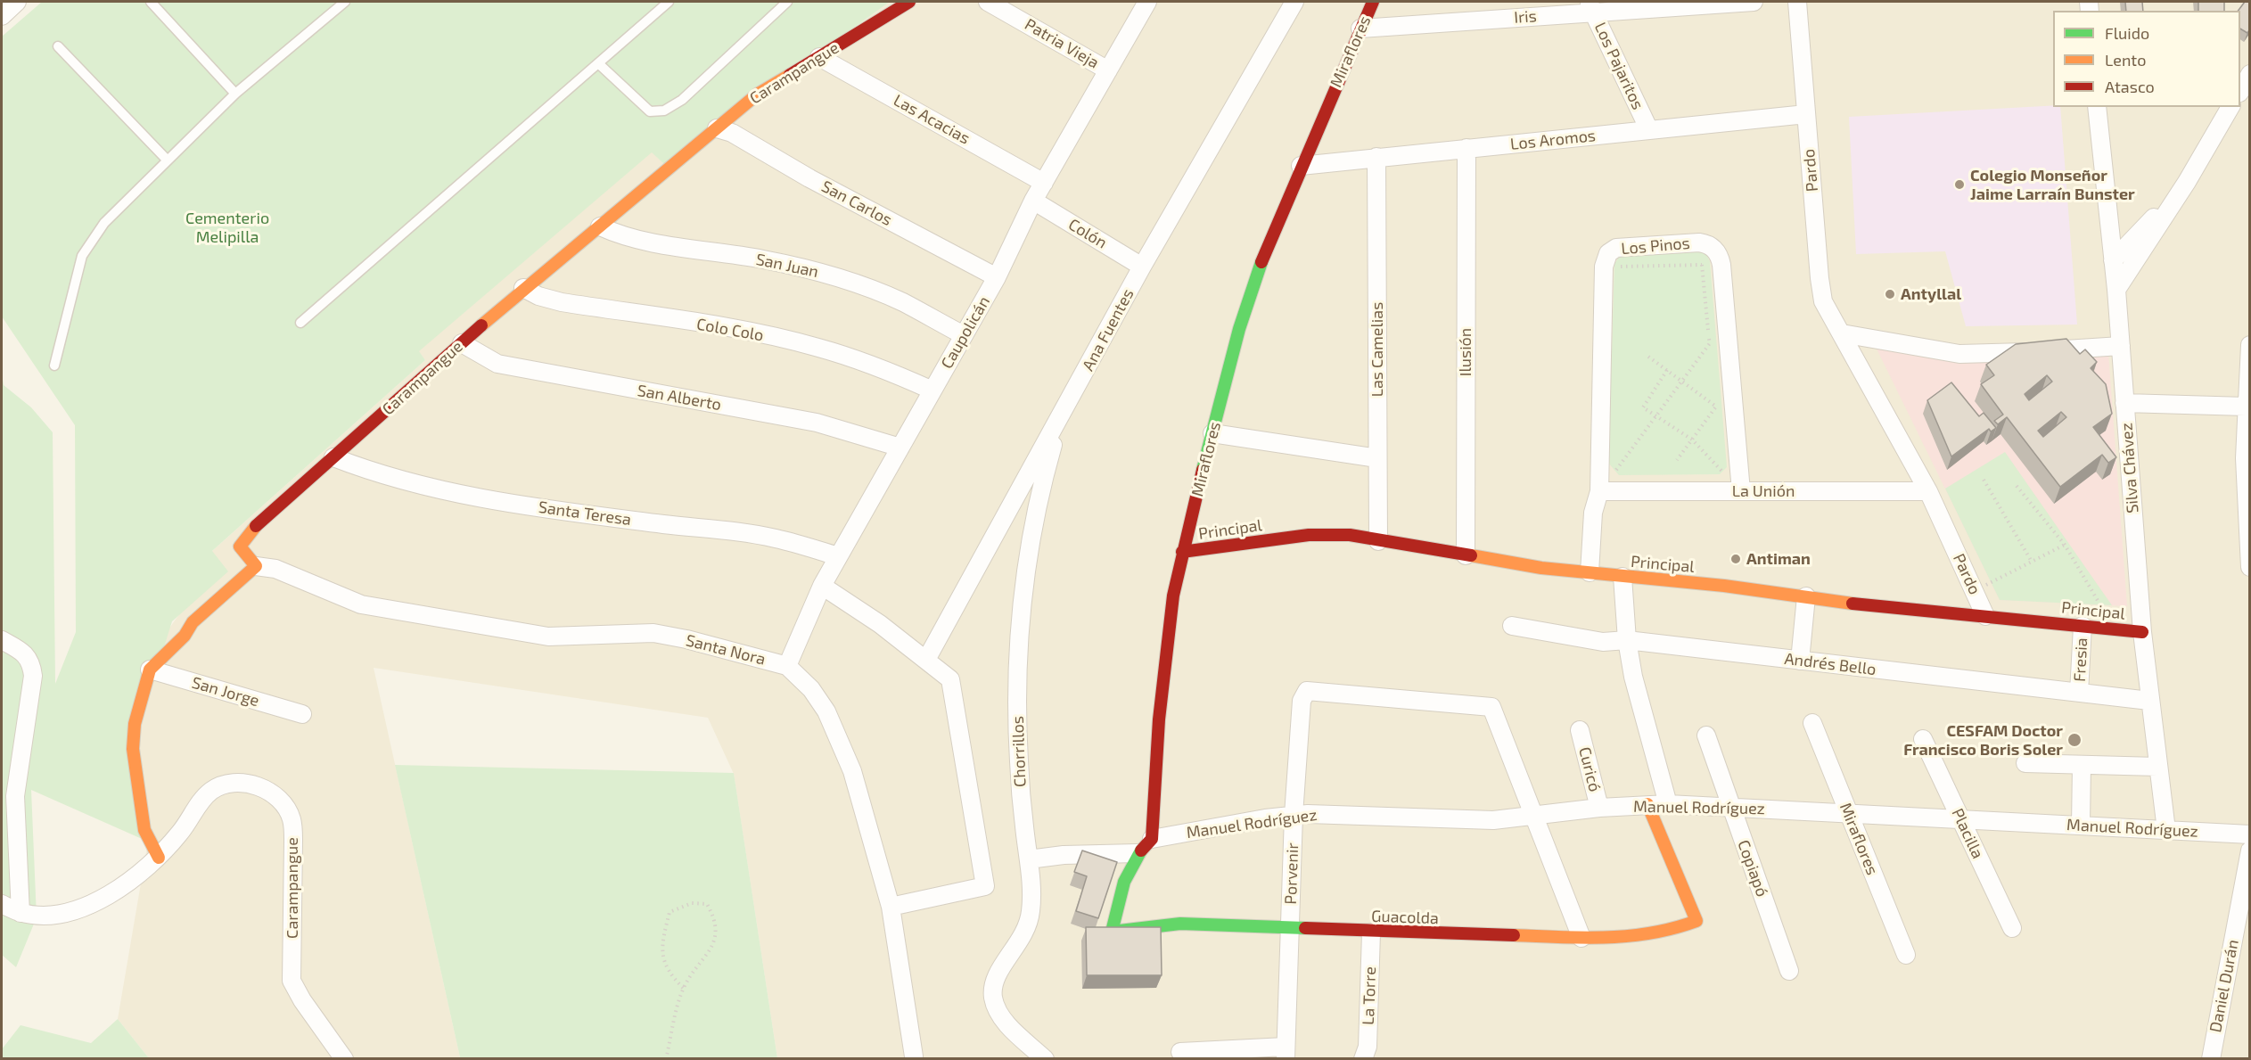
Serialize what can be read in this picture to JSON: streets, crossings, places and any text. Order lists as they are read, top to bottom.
{
  "streets": {
    "street": [
      "Iris",
      "Patria Vieja",
      "Miraflores",
      "Los Pajaritos",
      "Carampangue",
      "Las Acacias",
      "Los Aromos",
      "Pardo",
      "San Carlos",
      "Colón",
      "Los Pinos",
      "San Juan",
      "Colo Colo",
      "Ana Fuentes",
      "Caupolicán",
      "Las Camelias",
      "Ilusión",
      "San Alberto",
      "Silva Chávez",
      "La Unión",
      "Santa Teresa",
      "Principal",
      "Santa Nora",
      "Fresia",
      "Andrés Bello",
      "San Jorge",
      "Chorrillos",
      "Curicó",
      "Manuel Rodríguez",
      "Placilla",
      "Copiapó",
      "Porvenir",
      "Guacolda",
      "Daniel Durán",
      "La Torre"
    ]
  },
  "crossings": [
    ["Iris", "Miraflores"],
    ["Iris", "Los Pajaritos"],
    ["Patria Vieja", "Caupolicán"],
    ["Miraflores", "Los Aromos"],
    ["Miraflores", "Principal"],
    ["Miraflores", "Manuel Rodríguez"],
    ["Los Pajaritos", "Los Aromos"],
    ["Carampangue", "Las Acacias"],
    ["Carampangue", "San Carlos"],
    ["Carampangue", "San Juan"],
    ["Carampangue", "Colo Colo"],
    ["Carampangue", "San Alberto"],
    ["Carampangue", "Santa Teresa"],
    ["Carampangue", "Santa Nora"],
    ["Las Acacias", "Caupolicán"],
    ["Los Aromos", "Pardo"],
    ["Los Aromos", "Las Camelias"],
    ["Los Aromos", "Ilusión"],
    ["Pardo", "La Unión"],
    ["Pardo", "Principal"],
    ["San Carlos", "Caupolicán"],
    ["Colón", "Ana Fuentes"],
    ["Colón", "Caupolicán"],
    ["Los Pinos", "La Unión"],
    ["Los Pinos", "Principal"],
    ["San Juan", "Caupolicán"],
    ["Colo Colo", "Caupolicán"],
    ["Ana Fuentes", "Chorrillos"],
    ["Caupolicán", "San Alberto"],
    ["Caupolicán", "Santa Teresa"],
    ["Caupolicán", "Santa Nora"],
    ["Las Camelias", "Principal"],
    ["Ilusión", "Principal"],
    ["Silva Chávez", "Principal"],
    ["Silva Chávez", "Andrés Bello"],
    ["Silva Chávez", "Manuel Rodríguez"],
    ["Principal", "Fresia"],
    ["Fresia", "Andrés Bello"],
    ["Curicó", "Manuel Rodríguez"],
    ["Manuel Rodríguez", "Placilla"],
    ["Manuel Rodríguez", "Copiapó"],
    ["Manuel Rodríguez", "Porvenir"],
    ["Manuel Rodríguez", "Guacolda"],
    ["Porvenir", "Guacolda"],
    ["Guacolda", "La Torre"]
  ],
  "parks": ["Cementerio Melipilla"],
  "places": [
    "Colegio Monseñor Jaime Larraín Bunster",
    "Antyllal",
    "Antiman",
    "CESFAM Doctor Francisco Boris Soler"
  ],
  "legend": ["Fluido", "Lento", "Atasco"]
}
